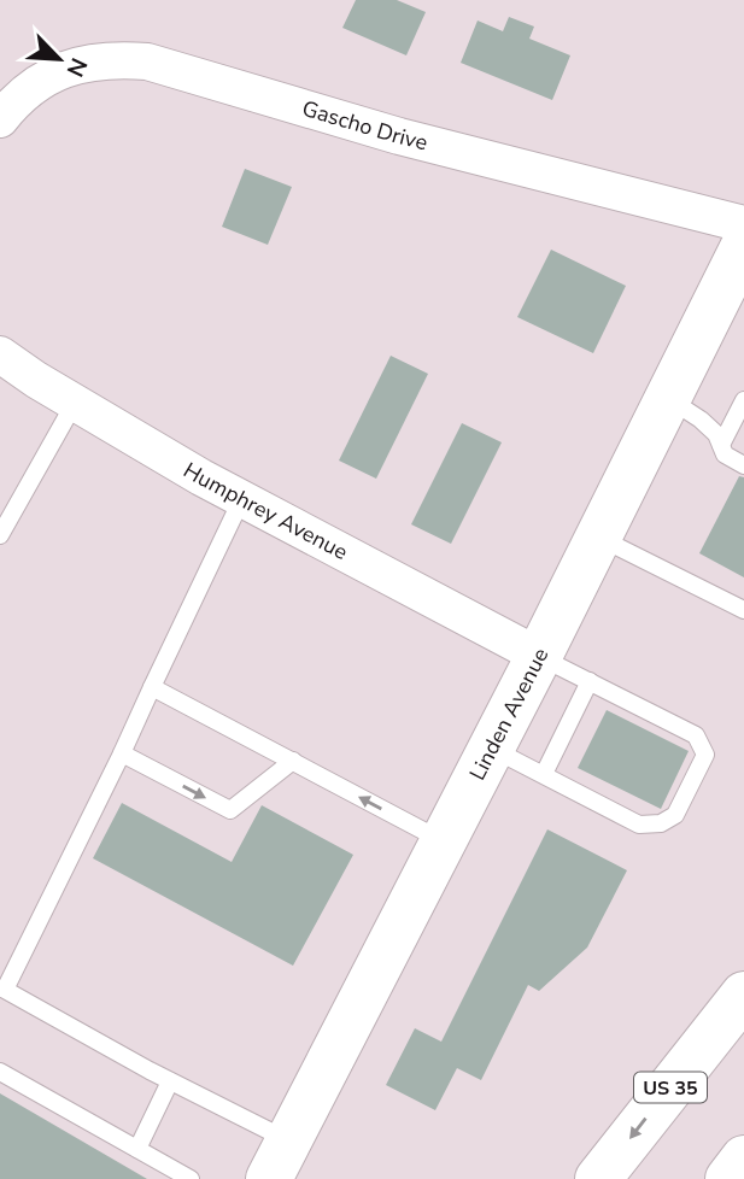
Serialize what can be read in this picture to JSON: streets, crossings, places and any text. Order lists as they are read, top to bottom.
{
  "streets": {
    "main road": ["Linden Avenue", "US 35"],
    "street": ["Gascho Drive", "Humphrey Avenue"]
  },
  "crossings": [
    ["Humphrey Avenue", "Linden Avenue"]
  ],
  "north": "bottom right"
}
